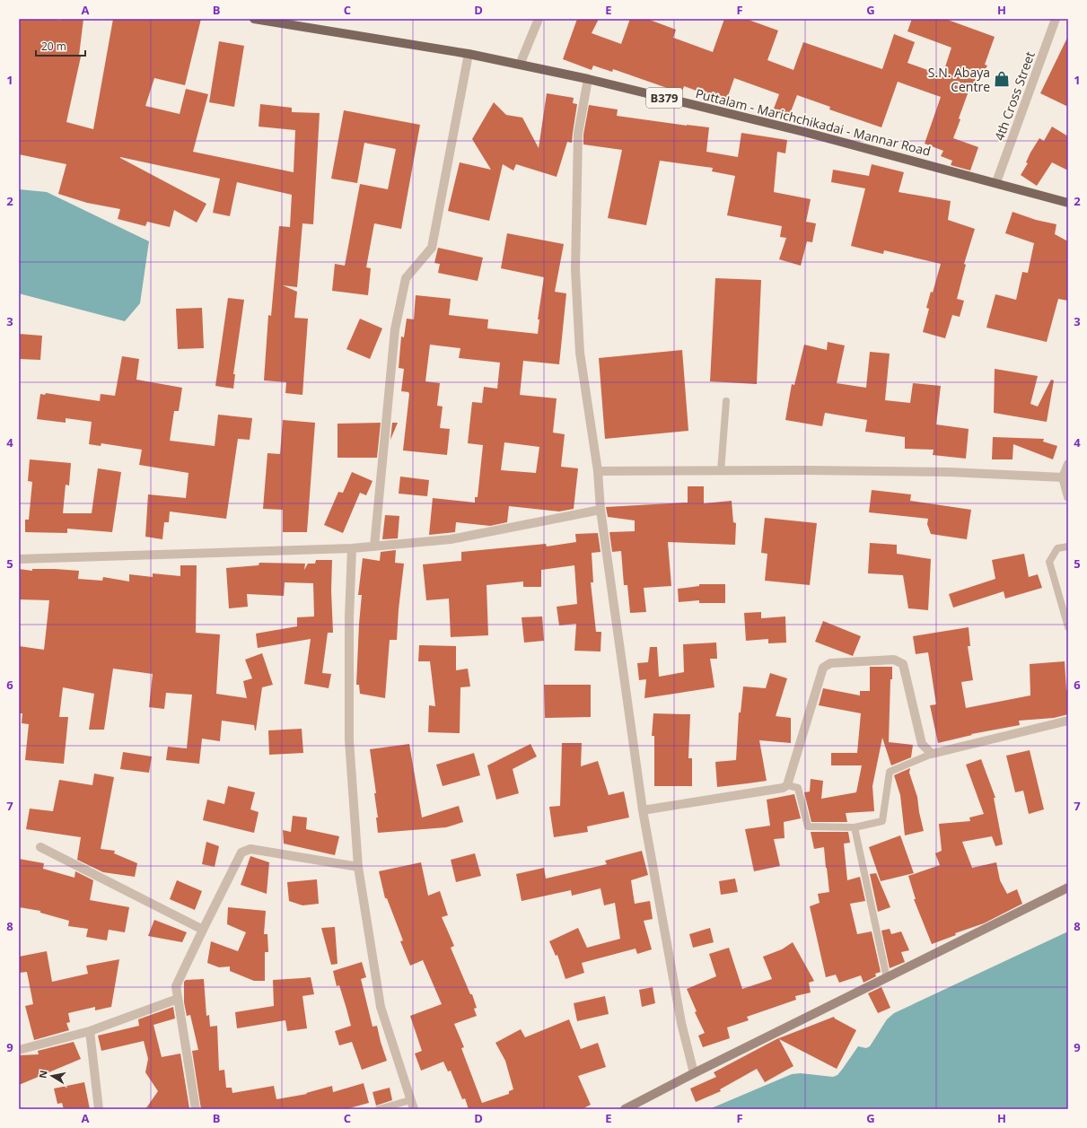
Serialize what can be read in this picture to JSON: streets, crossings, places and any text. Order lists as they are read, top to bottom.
{
  "streets": {
    "main road": ["B379", "Puttalam - Marichchikadai - Mannar Road"],
    "street": ["4th Cross Street"]
  },
  "crossings": [
    ["4th Cross Street", "Puttalam - Marichchikadai - Mannar Road"]
  ],
  "places": {
    "shop": ["S.N. Abaya Centre"]
  },
  "scale_bar": "20 m",
  "north": "left",
  "grid": {
    "columns": [
      "A",
      "B",
      "C",
      "D",
      "E",
      "F",
      "G",
      "H"
    ],
    "rows": [
      "1",
      "2",
      "3",
      "4",
      "5",
      "6",
      "7",
      "8",
      "9"
    ]
  }
}
